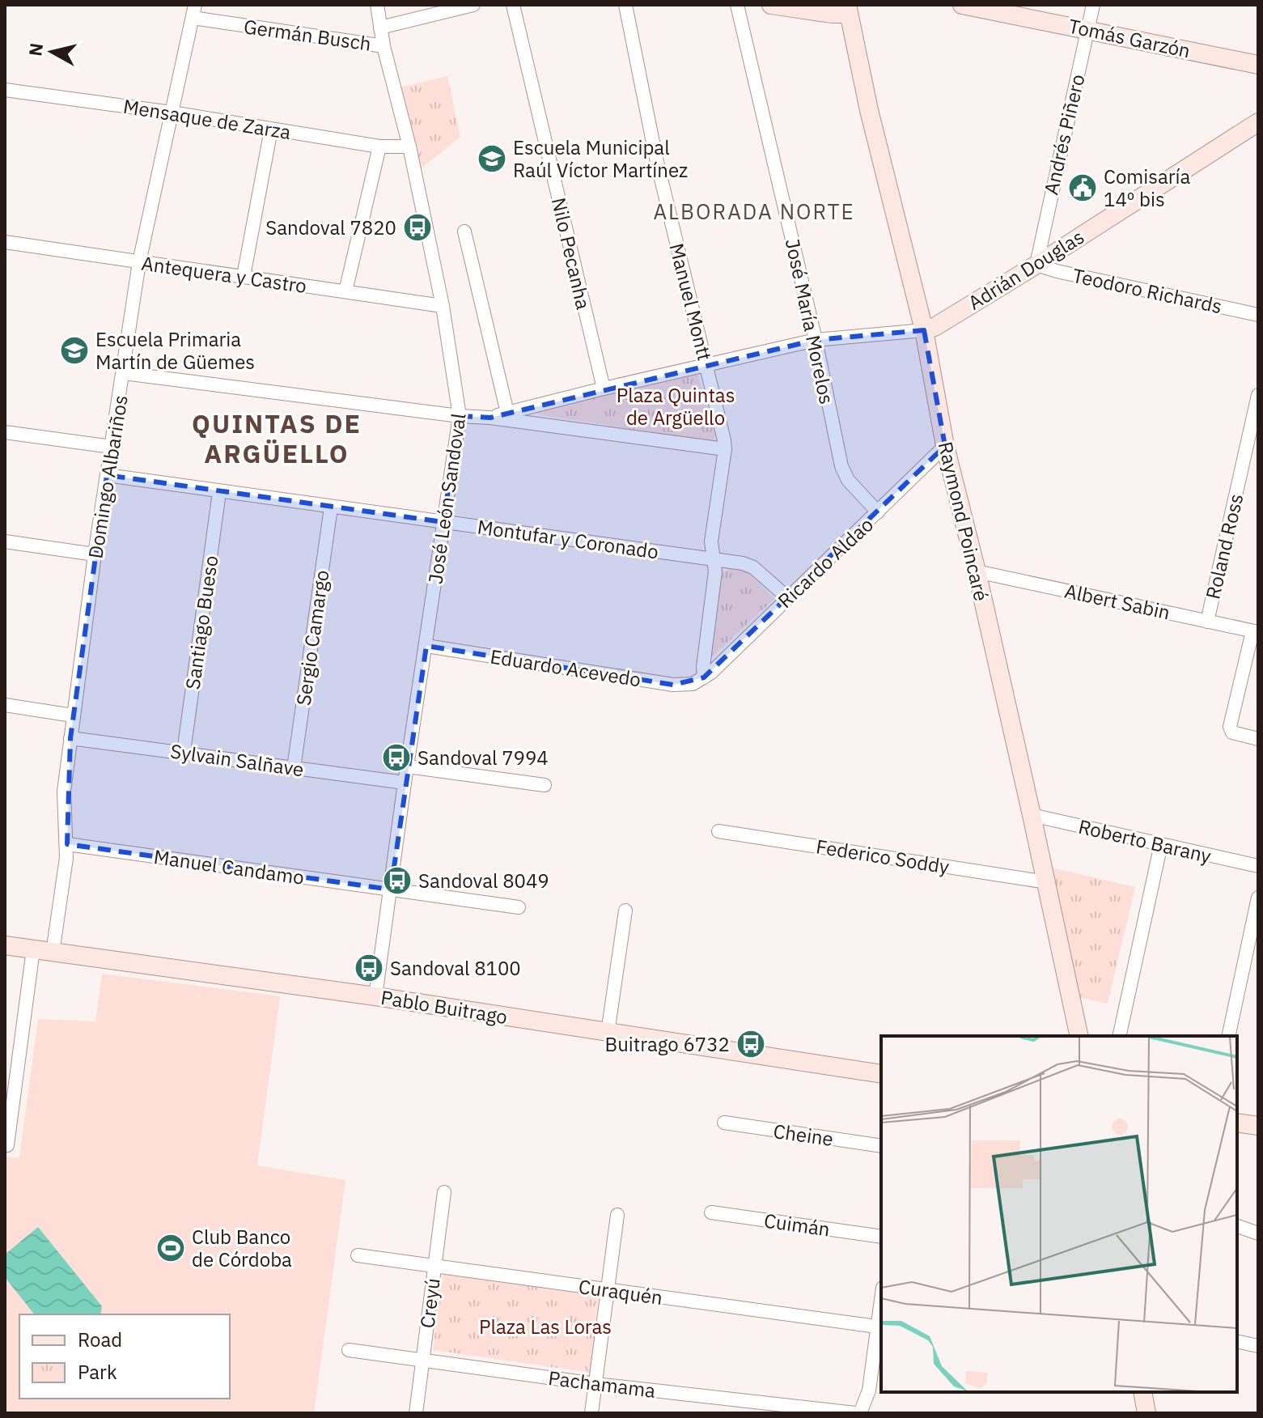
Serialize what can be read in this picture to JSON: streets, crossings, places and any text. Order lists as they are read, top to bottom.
{
  "streets": {
    "street": [
      "Germán Busch",
      "Tomás Garzón",
      "Mensaque de Zarza",
      "Andrés Piñero",
      "Nilo Pecanha",
      "Adrián Douglas",
      "Antequera y Castro",
      "Teodoro Richards",
      "Manuel Montt",
      "José María Morelos",
      "Domingo Albariños",
      "José León Sandoval",
      "Raymond Poincaré",
      "Montufar y Coronado",
      "Roland Ross",
      "Ricardo Aldao",
      "Albert Sabin",
      "Santiago Bueso",
      "Sergio Camargo",
      "Eduardo Acevedo",
      "Sylvain Salñave",
      "Roberto Barany",
      "Federico Soddy",
      "Manuel Candamo",
      "Pablo Buitrago",
      "Cheine",
      "Cuimán",
      "Curaquén",
      "Creyú",
      "Pachamama"
    ]
  },
  "crossings": [
    ["Germán Busch", "Domingo Albariños"],
    ["Germán Busch", "José León Sandoval"],
    ["Tomás Garzón", "Andrés Piñero"],
    ["Mensaque de Zarza", "Domingo Albariños"],
    ["Mensaque de Zarza", "José León Sandoval"],
    ["Andrés Piñero", "Adrián Douglas"],
    ["Andrés Piñero", "Teodoro Richards"],
    ["Adrián Douglas", "Teodoro Richards"],
    ["Adrián Douglas", "Raymond Poincaré"],
    ["Antequera y Castro", "Domingo Albariños"],
    ["Antequera y Castro", "José León Sandoval"],
    ["Manuel Montt", "Montufar y Coronado"],
    ["Manuel Montt", "Ricardo Aldao"],
    ["Manuel Montt", "Eduardo Acevedo"],
    ["José María Morelos", "Ricardo Aldao"],
    ["Domingo Albariños", "Montufar y Coronado"],
    ["Domingo Albariños", "Sylvain Salñave"],
    ["Domingo Albariños", "Manuel Candamo"],
    ["Domingo Albariños", "Pablo Buitrago"],
    ["José León Sandoval", "Montufar y Coronado"],
    ["José León Sandoval", "Eduardo Acevedo"],
    ["José León Sandoval", "Sylvain Salñave"],
    ["José León Sandoval", "Manuel Candamo"],
    ["José León Sandoval", "Pablo Buitrago"],
    ["Raymond Poincaré", "Ricardo Aldao"],
    ["Raymond Poincaré", "Albert Sabin"],
    ["Raymond Poincaré", "Roberto Barany"],
    ["Raymond Poincaré", "Federico Soddy"],
    ["Montufar y Coronado", "Ricardo Aldao"],
    ["Montufar y Coronado", "Santiago Bueso"],
    ["Montufar y Coronado", "Sergio Camargo"],
    ["Roland Ross", "Albert Sabin"],
    ["Ricardo Aldao", "Eduardo Acevedo"],
    ["Santiago Bueso", "Sylvain Salñave"],
    ["Sergio Camargo", "Sylvain Salñave"],
    ["Curaquén", "Creyú"],
    ["Creyú", "Pachamama"]
  ],
  "districts": ["ALBORADA NORTE", "QUINTAS DE ARGÜELLO"],
  "parks": ["Plaza Quintas de Argüello", "Plaza Las Loras"],
  "places": {
    "school or university": ["Escuela Municipal Raúl Víctor Martínez", "Escuela Primaria Martín de Güemes"],
    "public building": ["Comisaría 14º bis"],
    "bus stop": [
      "Sandoval 7820",
      "Sandoval 7994",
      "Sandoval 8049",
      "Sandoval 8100",
      "Buitrago 6732"
    ],
    "sports": ["Club Banco de Córdoba"]
  },
  "legend": ["Road", "Park"],
  "north": "left"
}
